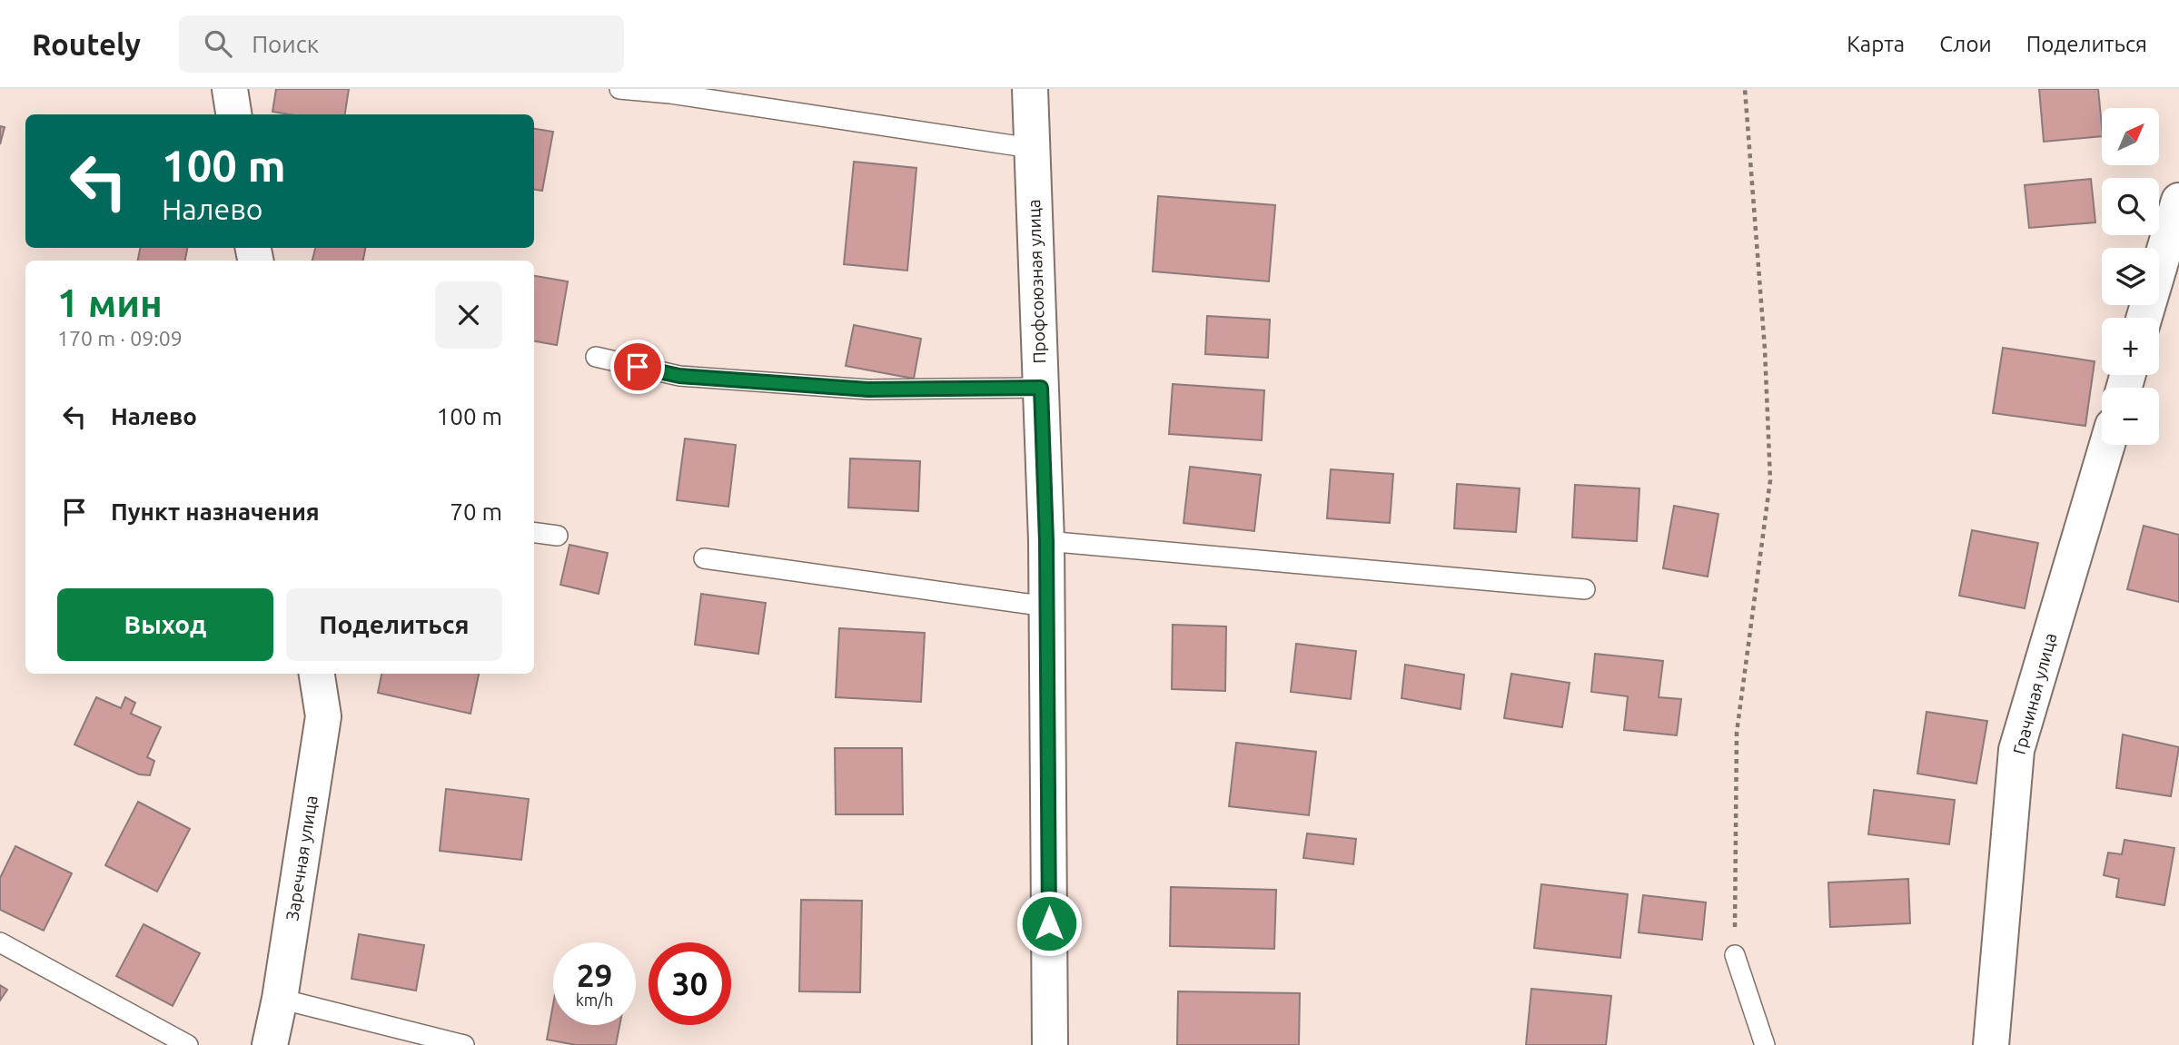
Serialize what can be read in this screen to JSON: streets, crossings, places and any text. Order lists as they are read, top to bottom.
{
  "streets": {
    "street": ["Профсоюзная улица", "Грачиная улица", "Заречная улица"]
  },
  "north": "top right",
  "page": {
    "header": "Routely",
    "search": "Поиск",
    "nav": ["Карта", "Слои", "Поделиться"],
    "map_buttons": ["+", "−"],
    "turn": ["100 m", "Налево"],
    "heading": ["1 мин", "170 m · 09:09"],
    "list": [
      {
        "name": "Налево",
        "value": "100 m"
      },
      {
        "name": "Пункт назначения",
        "value": "70 m"
      }
    ],
    "buttons": ["Выход", "Поделиться"],
    "speed": "29 km/h",
    "limit": "30"
  }
}
